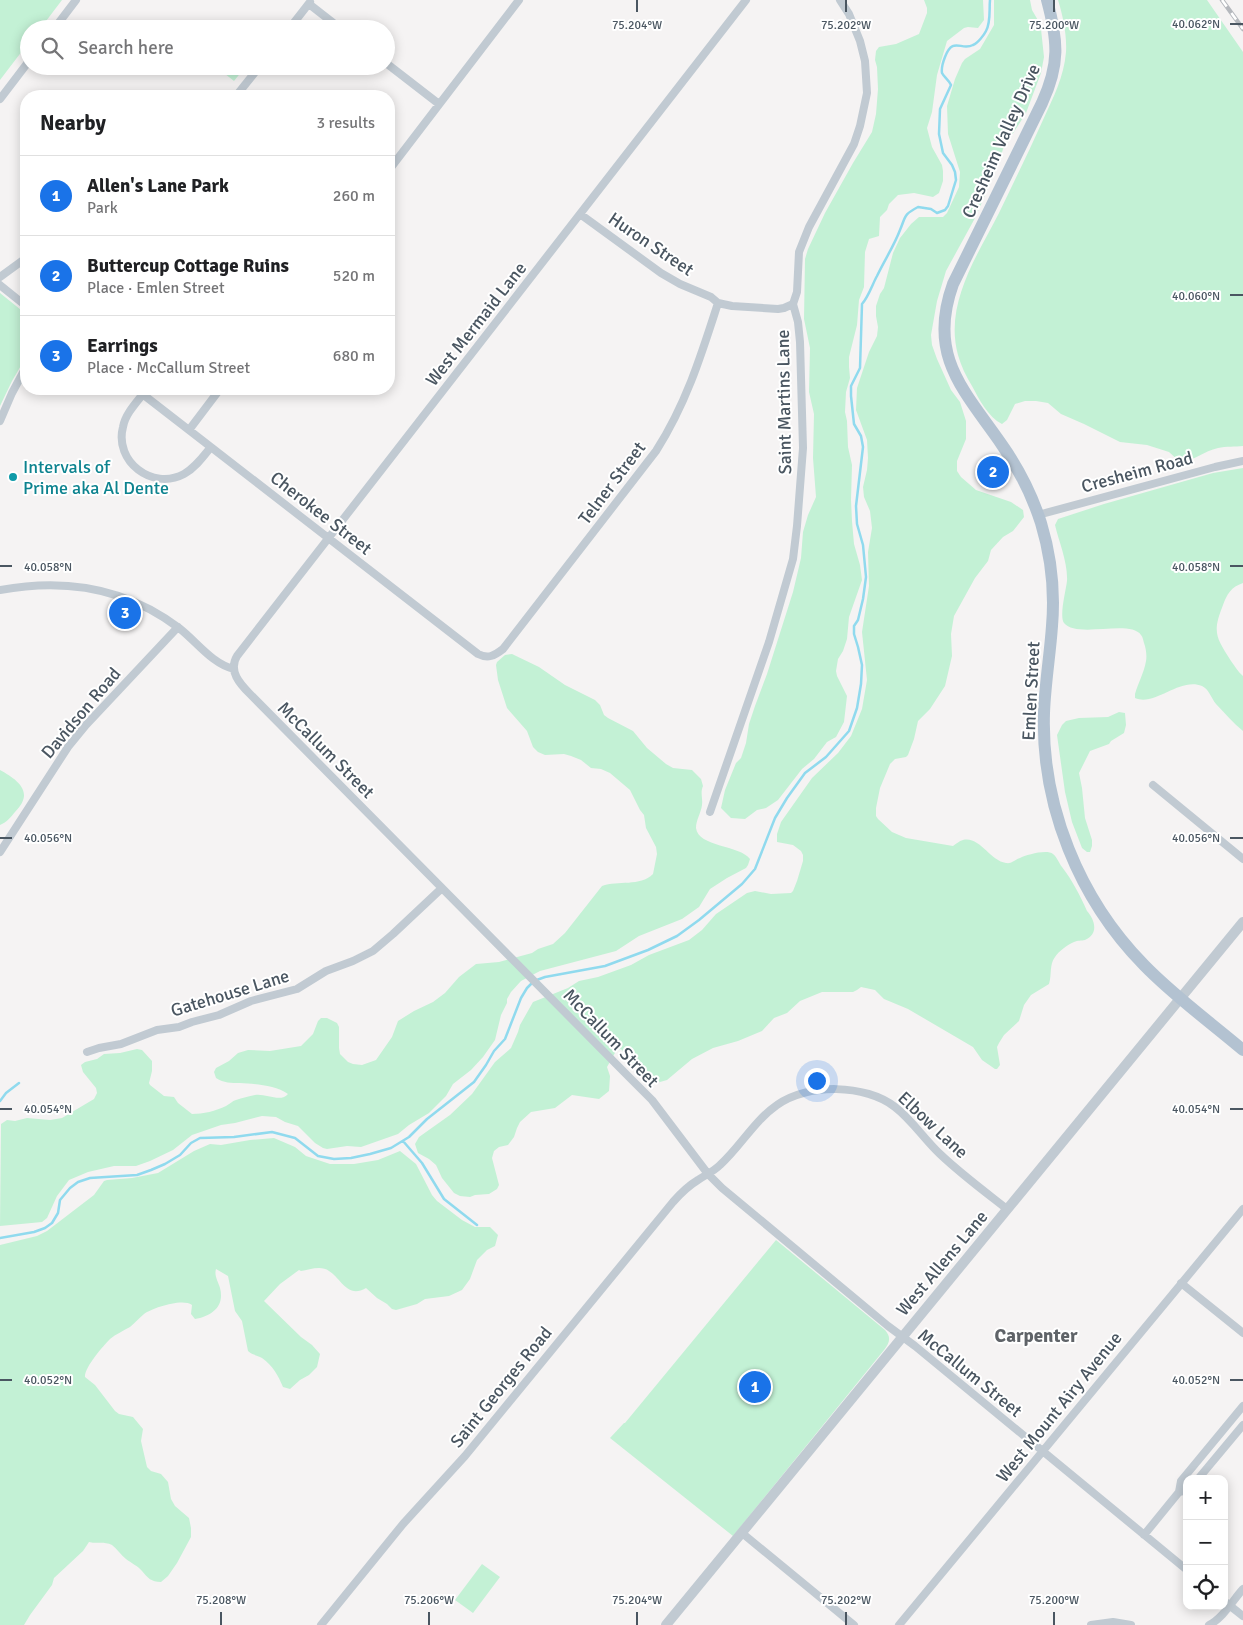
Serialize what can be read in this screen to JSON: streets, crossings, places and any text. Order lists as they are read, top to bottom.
{
  "streets": {
    "main road": ["Cresheim Valley Drive", "Emlen Street"],
    "street": [
      "Huron Street",
      "West Mermaid Lane",
      "Saint Martins Lane",
      "Cresheim Road",
      "Telner Street",
      "Cherokee Street",
      "Davidson Road",
      "McCallum Street",
      "Gatehouse Lane",
      "Elbow Lane",
      "West Allens Lane",
      "Saint Georges Road",
      "West Mount Airy Avenue"
    ]
  },
  "crossings": [
    ["Cresheim Valley Drive", "Emlen Street"],
    ["Huron Street", "West Mermaid Lane"],
    ["Huron Street", "Saint Martins Lane"],
    ["Huron Street", "Telner Street"],
    ["West Mermaid Lane", "Cherokee Street"],
    ["West Mermaid Lane", "McCallum Street"],
    ["Cresheim Road", "Emlen Street"],
    ["Telner Street", "Cherokee Street"],
    ["Emlen Street", "West Allens Lane"],
    ["Davidson Road", "McCallum Street"],
    ["McCallum Street", "Gatehouse Lane"],
    ["McCallum Street", "Elbow Lane"],
    ["McCallum Street", "West Allens Lane"],
    ["McCallum Street", "Saint Georges Road"],
    ["McCallum Street", "West Mount Airy Avenue"],
    ["Elbow Lane", "West Allens Lane"],
    ["Elbow Lane", "Saint Georges Road"]
  ],
  "districts": ["Carpenter"],
  "places": ["Intervals of Prime aka Al Dente"],
  "page": {
    "search": "Search here",
    "heading": ["Nearby", "3 results"],
    "list": [
      {
        "mark": "1",
        "name": "Allen's Lane Park",
        "note": "Park",
        "value": "260 m"
      },
      {
        "mark": "2",
        "name": "Buttercup Cottage Ruins",
        "note": "Place · Emlen Street",
        "value": "520 m"
      },
      {
        "mark": "3",
        "name": "Earrings",
        "note": "Place · McCallum Street",
        "value": "680 m"
      }
    ],
    "pins": ["2", "3", "1"],
    "map_buttons": ["+", "−"]
  },
  "coordinates": [
    "40.062°N",
    "75.204°W",
    "75.202°W",
    "75.200°W",
    "40.060°N",
    "40.058°N",
    "40.056°N",
    "40.054°N",
    "40.052°N",
    "75.208°W",
    "75.206°W"
  ]
}
